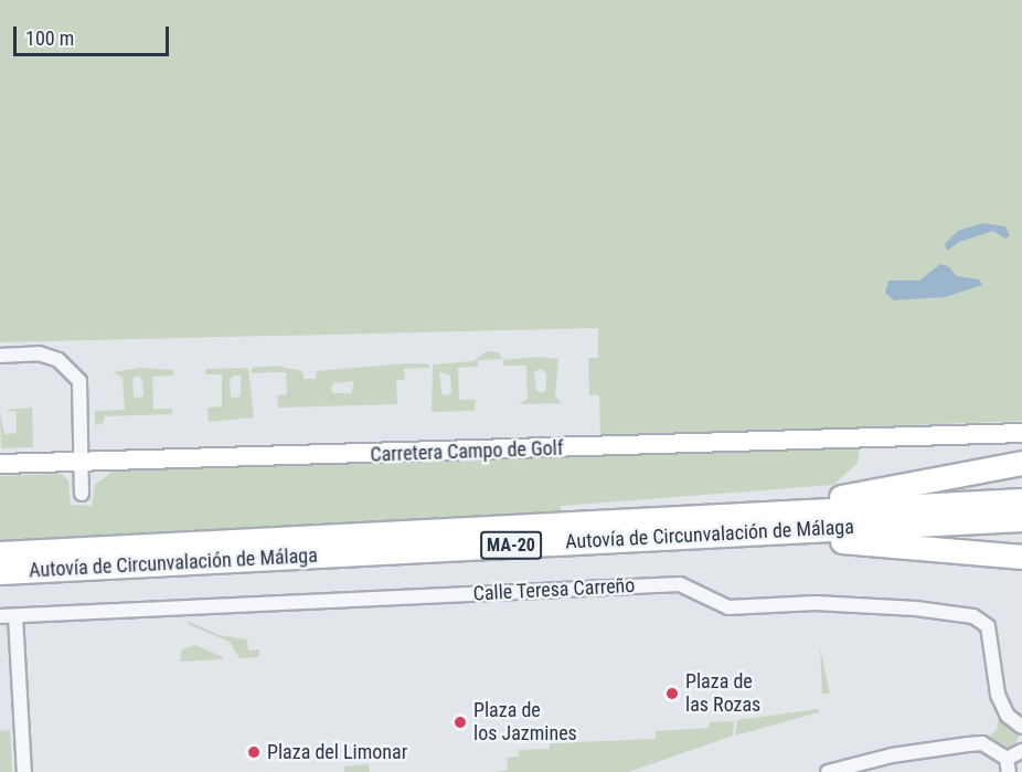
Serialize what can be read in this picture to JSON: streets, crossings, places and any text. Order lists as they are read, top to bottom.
{
  "streets": {
    "highway": ["Autovía de Circunvalación de Málaga", "MA-20"],
    "street": ["Carretera Campo de Golf", "Calle Teresa Carreño"]
  },
  "places": ["Plaza de las Rozas", "Plaza de los Jazmines", "Plaza del Limonar"],
  "scale_bar": "100 m"
}
